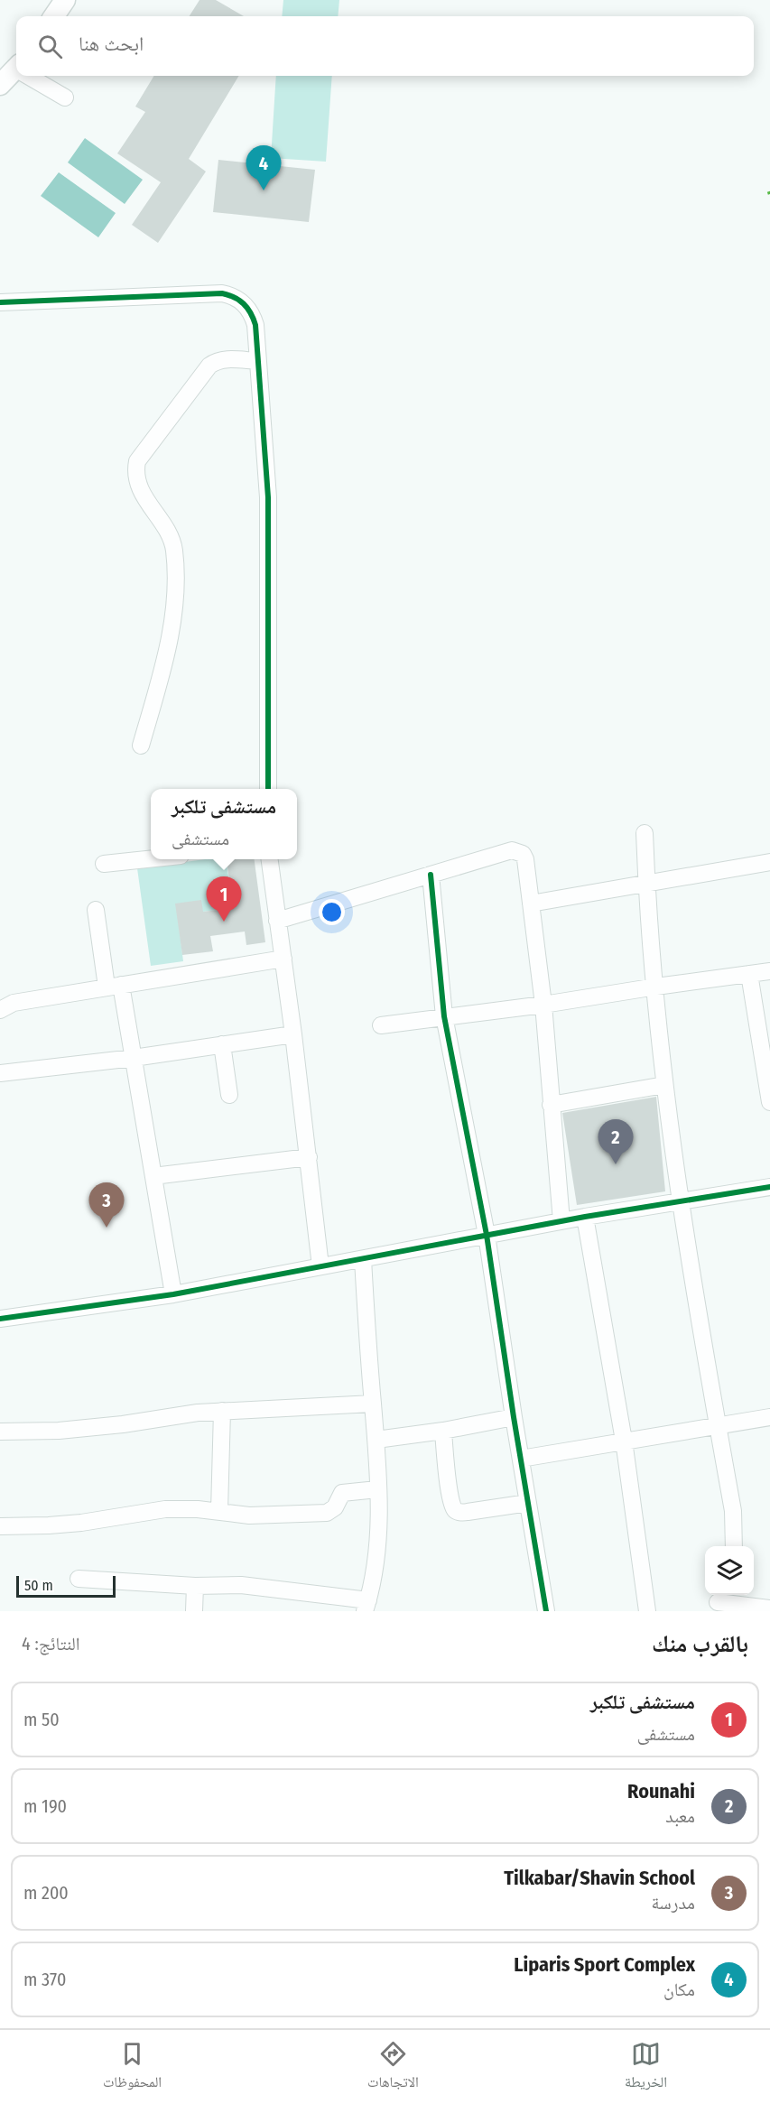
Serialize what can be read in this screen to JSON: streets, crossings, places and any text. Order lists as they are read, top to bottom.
{
  "scale_bar": "50 m",
  "page": {
    "search": "ابحث هنا",
    "pins": [
      "4",
      "1",
      "2",
      "3"
    ],
    "popup": ["مستشفى تلكبر", "مستشفى"],
    "scale": "50 m",
    "heading": ["بالقرب منك", "النتائج: 4"],
    "list": [
      {
        "mark": "1",
        "name": "مستشفى تلكبر",
        "note": "مستشفى",
        "value": "50 m"
      },
      {
        "mark": "2",
        "name": "Rounahi",
        "note": "معبد",
        "value": "190 m"
      },
      {
        "mark": "3",
        "name": "Tilkabar/Shavin School",
        "note": "مدرسة",
        "value": "200 m"
      },
      {
        "mark": "4",
        "name": "Liparis Sport Complex",
        "note": "مكان",
        "value": "370 m"
      }
    ],
    "nav": ["الخريطة", "الاتجاهات", "المحفوظات"]
  }
}
